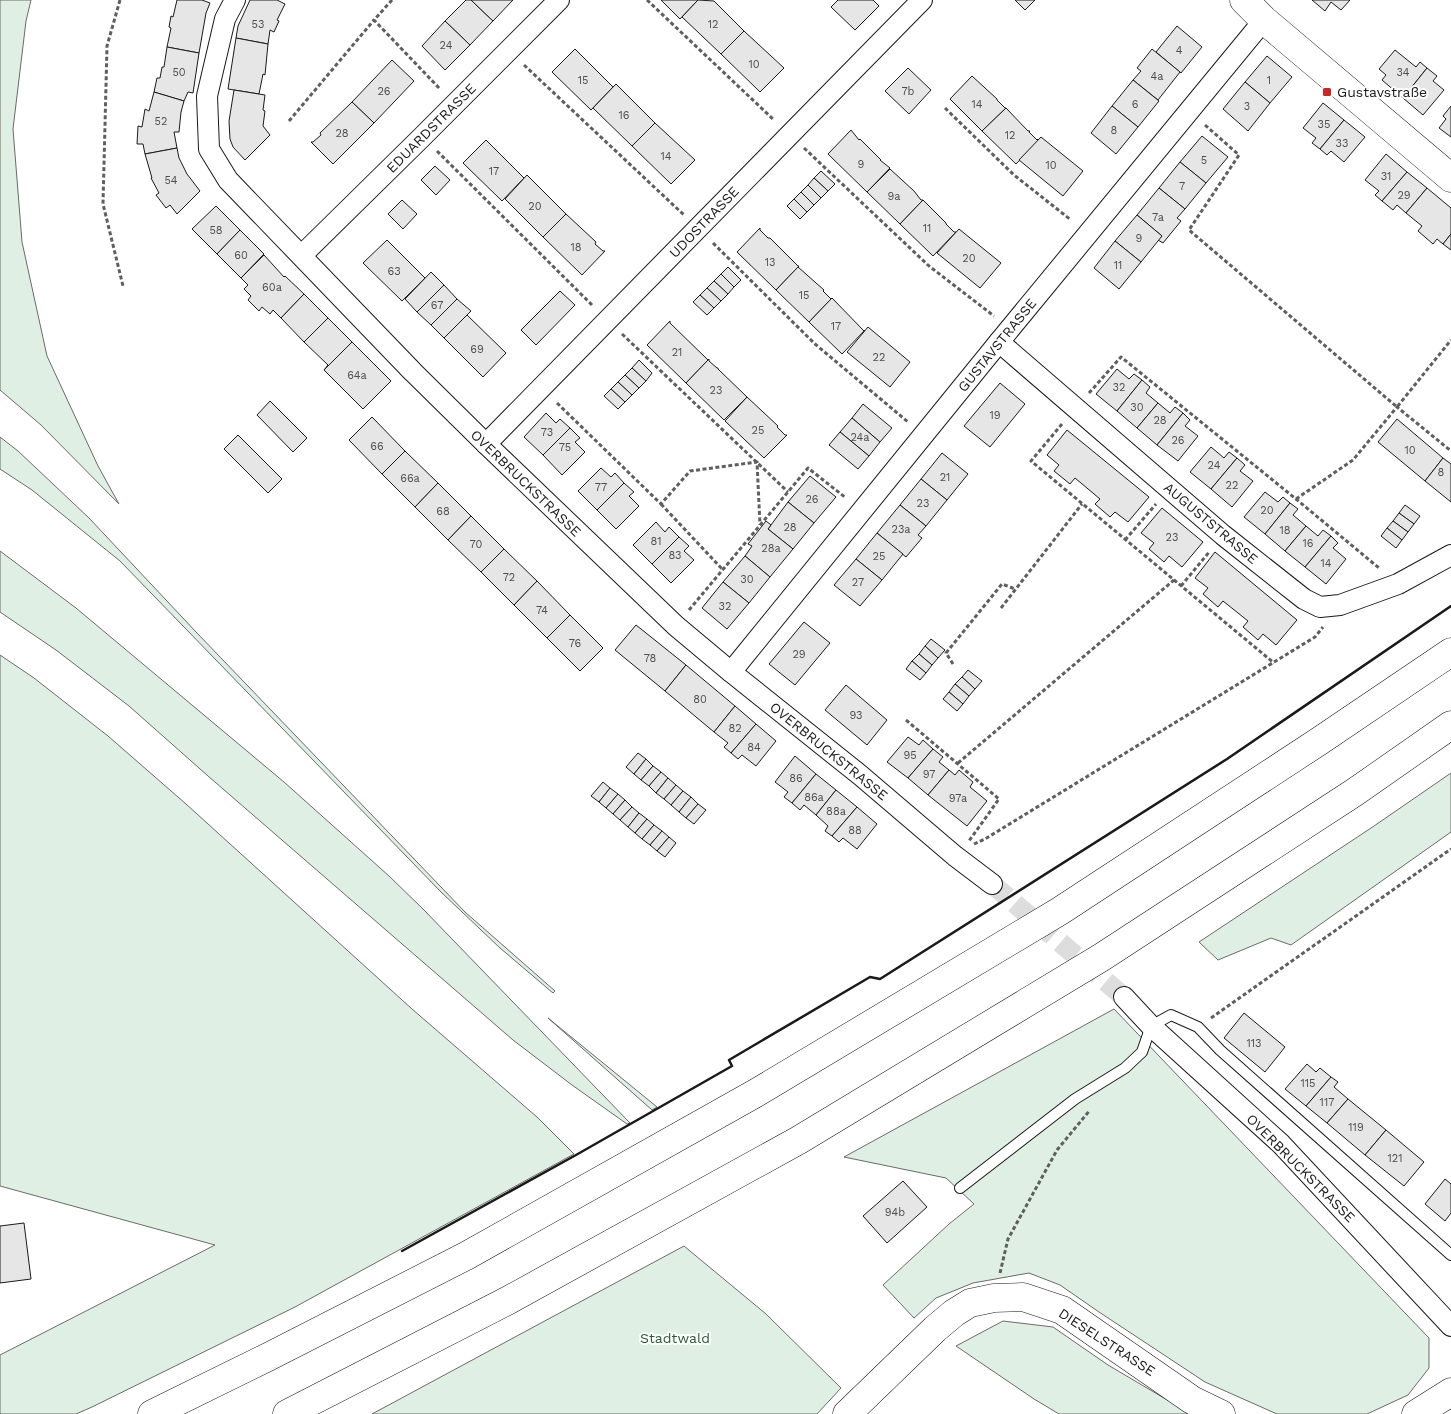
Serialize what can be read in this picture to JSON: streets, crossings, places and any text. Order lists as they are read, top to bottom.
{
  "streets": {
    "main road": ["DIESELSTRASSE"],
    "street": [
      "EDUARDSTRASSE",
      "UDOSTRASSE",
      "GUSTAVSTRASSE",
      "OVERBRUCKSTRASSE",
      "AUGUSTSTRASSE"
    ]
  },
  "crossings": [
    ["EDUARDSTRASSE", "OVERBRUCKSTRASSE"],
    ["UDOSTRASSE", "OVERBRUCKSTRASSE"],
    ["GUSTAVSTRASSE", "OVERBRUCKSTRASSE"],
    ["GUSTAVSTRASSE", "AUGUSTSTRASSE"]
  ],
  "parks": ["Stadtwald"],
  "places": {
    "transit": ["Gustavstraße"]
  },
  "house_numbers": [
    "53",
    "12",
    "24",
    "4",
    "10",
    "50",
    "34",
    "4a",
    "15",
    "1",
    "26",
    "7b",
    "14",
    "6",
    "3",
    "16",
    "52",
    "35",
    "8",
    "28",
    "12",
    "33",
    "14",
    "5",
    "9",
    "10",
    "17",
    "31",
    "54",
    "7",
    "29",
    "9a",
    "20",
    "7a",
    "11",
    "58",
    "9",
    "18",
    "60",
    "20",
    "13",
    "11",
    "63",
    "60a",
    "15",
    "67",
    "17",
    "69",
    "21",
    "22",
    "64a",
    "32",
    "23",
    "30",
    "19",
    "28",
    "25",
    "73",
    "24a",
    "26",
    "66",
    "75",
    "10",
    "24",
    "8",
    "21",
    "66a",
    "22",
    "77",
    "26",
    "23",
    "20",
    "68",
    "28",
    "23a",
    "18",
    "23",
    "81",
    "16",
    "70",
    "28a",
    "83",
    "25",
    "14",
    "72",
    "30",
    "27",
    "32",
    "74",
    "76",
    "29",
    "78",
    "80",
    "93",
    "82",
    "84",
    "95",
    "97",
    "86",
    "86a",
    "97a",
    "88a",
    "88",
    "113",
    "115",
    "117",
    "119",
    "121",
    "94b"
  ]
}
